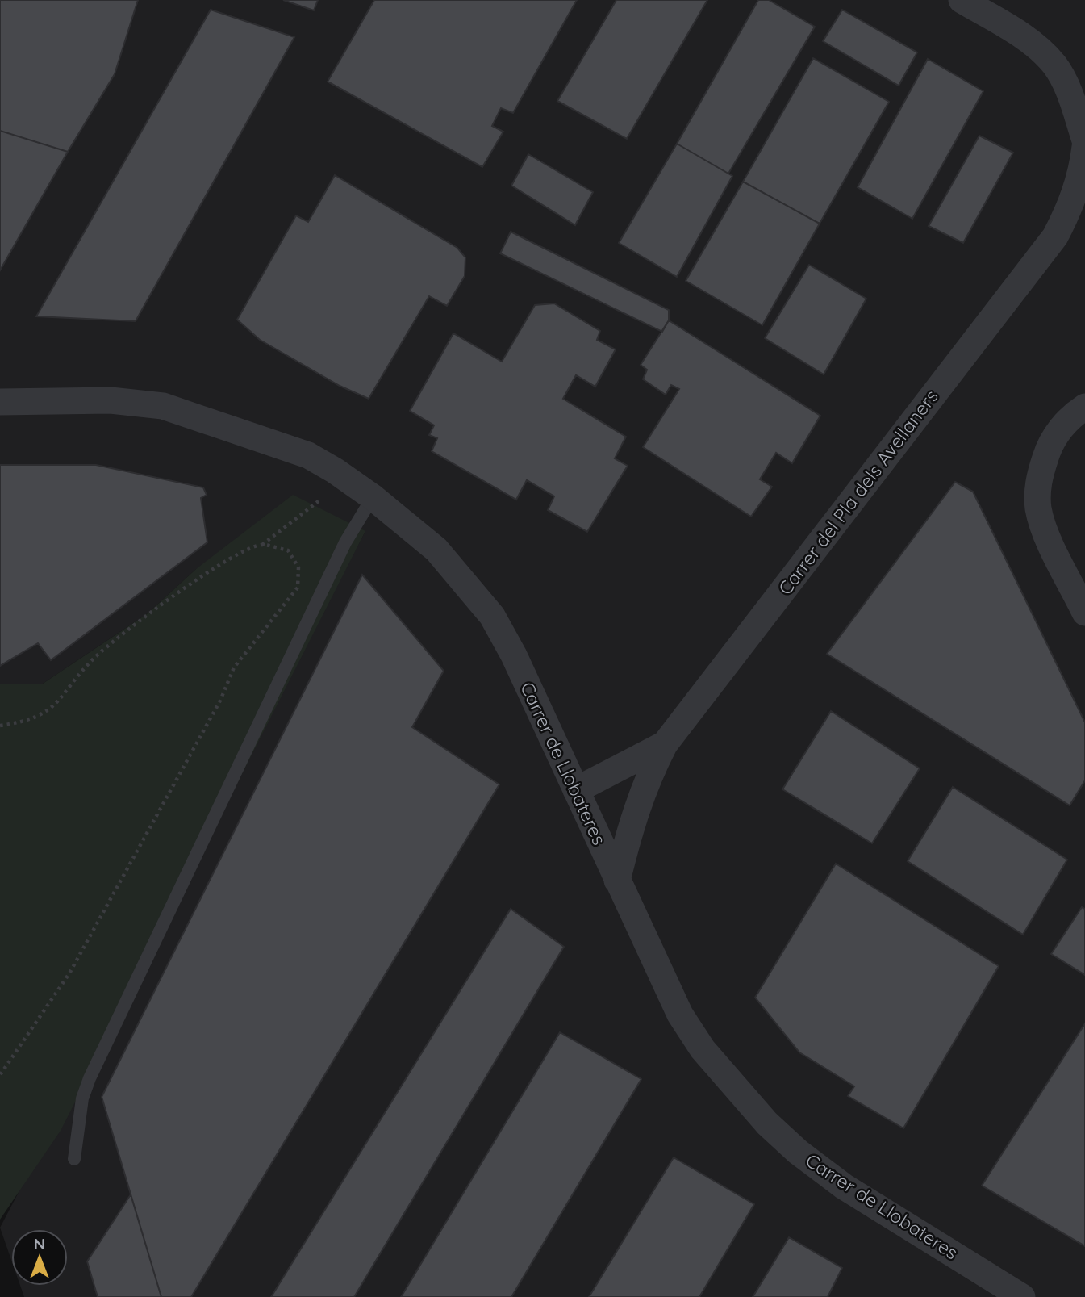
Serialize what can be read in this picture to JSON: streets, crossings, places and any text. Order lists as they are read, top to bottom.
{
  "streets": {
    "street": ["Carrer del Pla dels Avellaners", "Carrer de Llobateres"]
  },
  "crossings": [
    ["Carrer del Pla dels Avellaners", "Carrer de Llobateres"]
  ],
  "north": "top"
}
